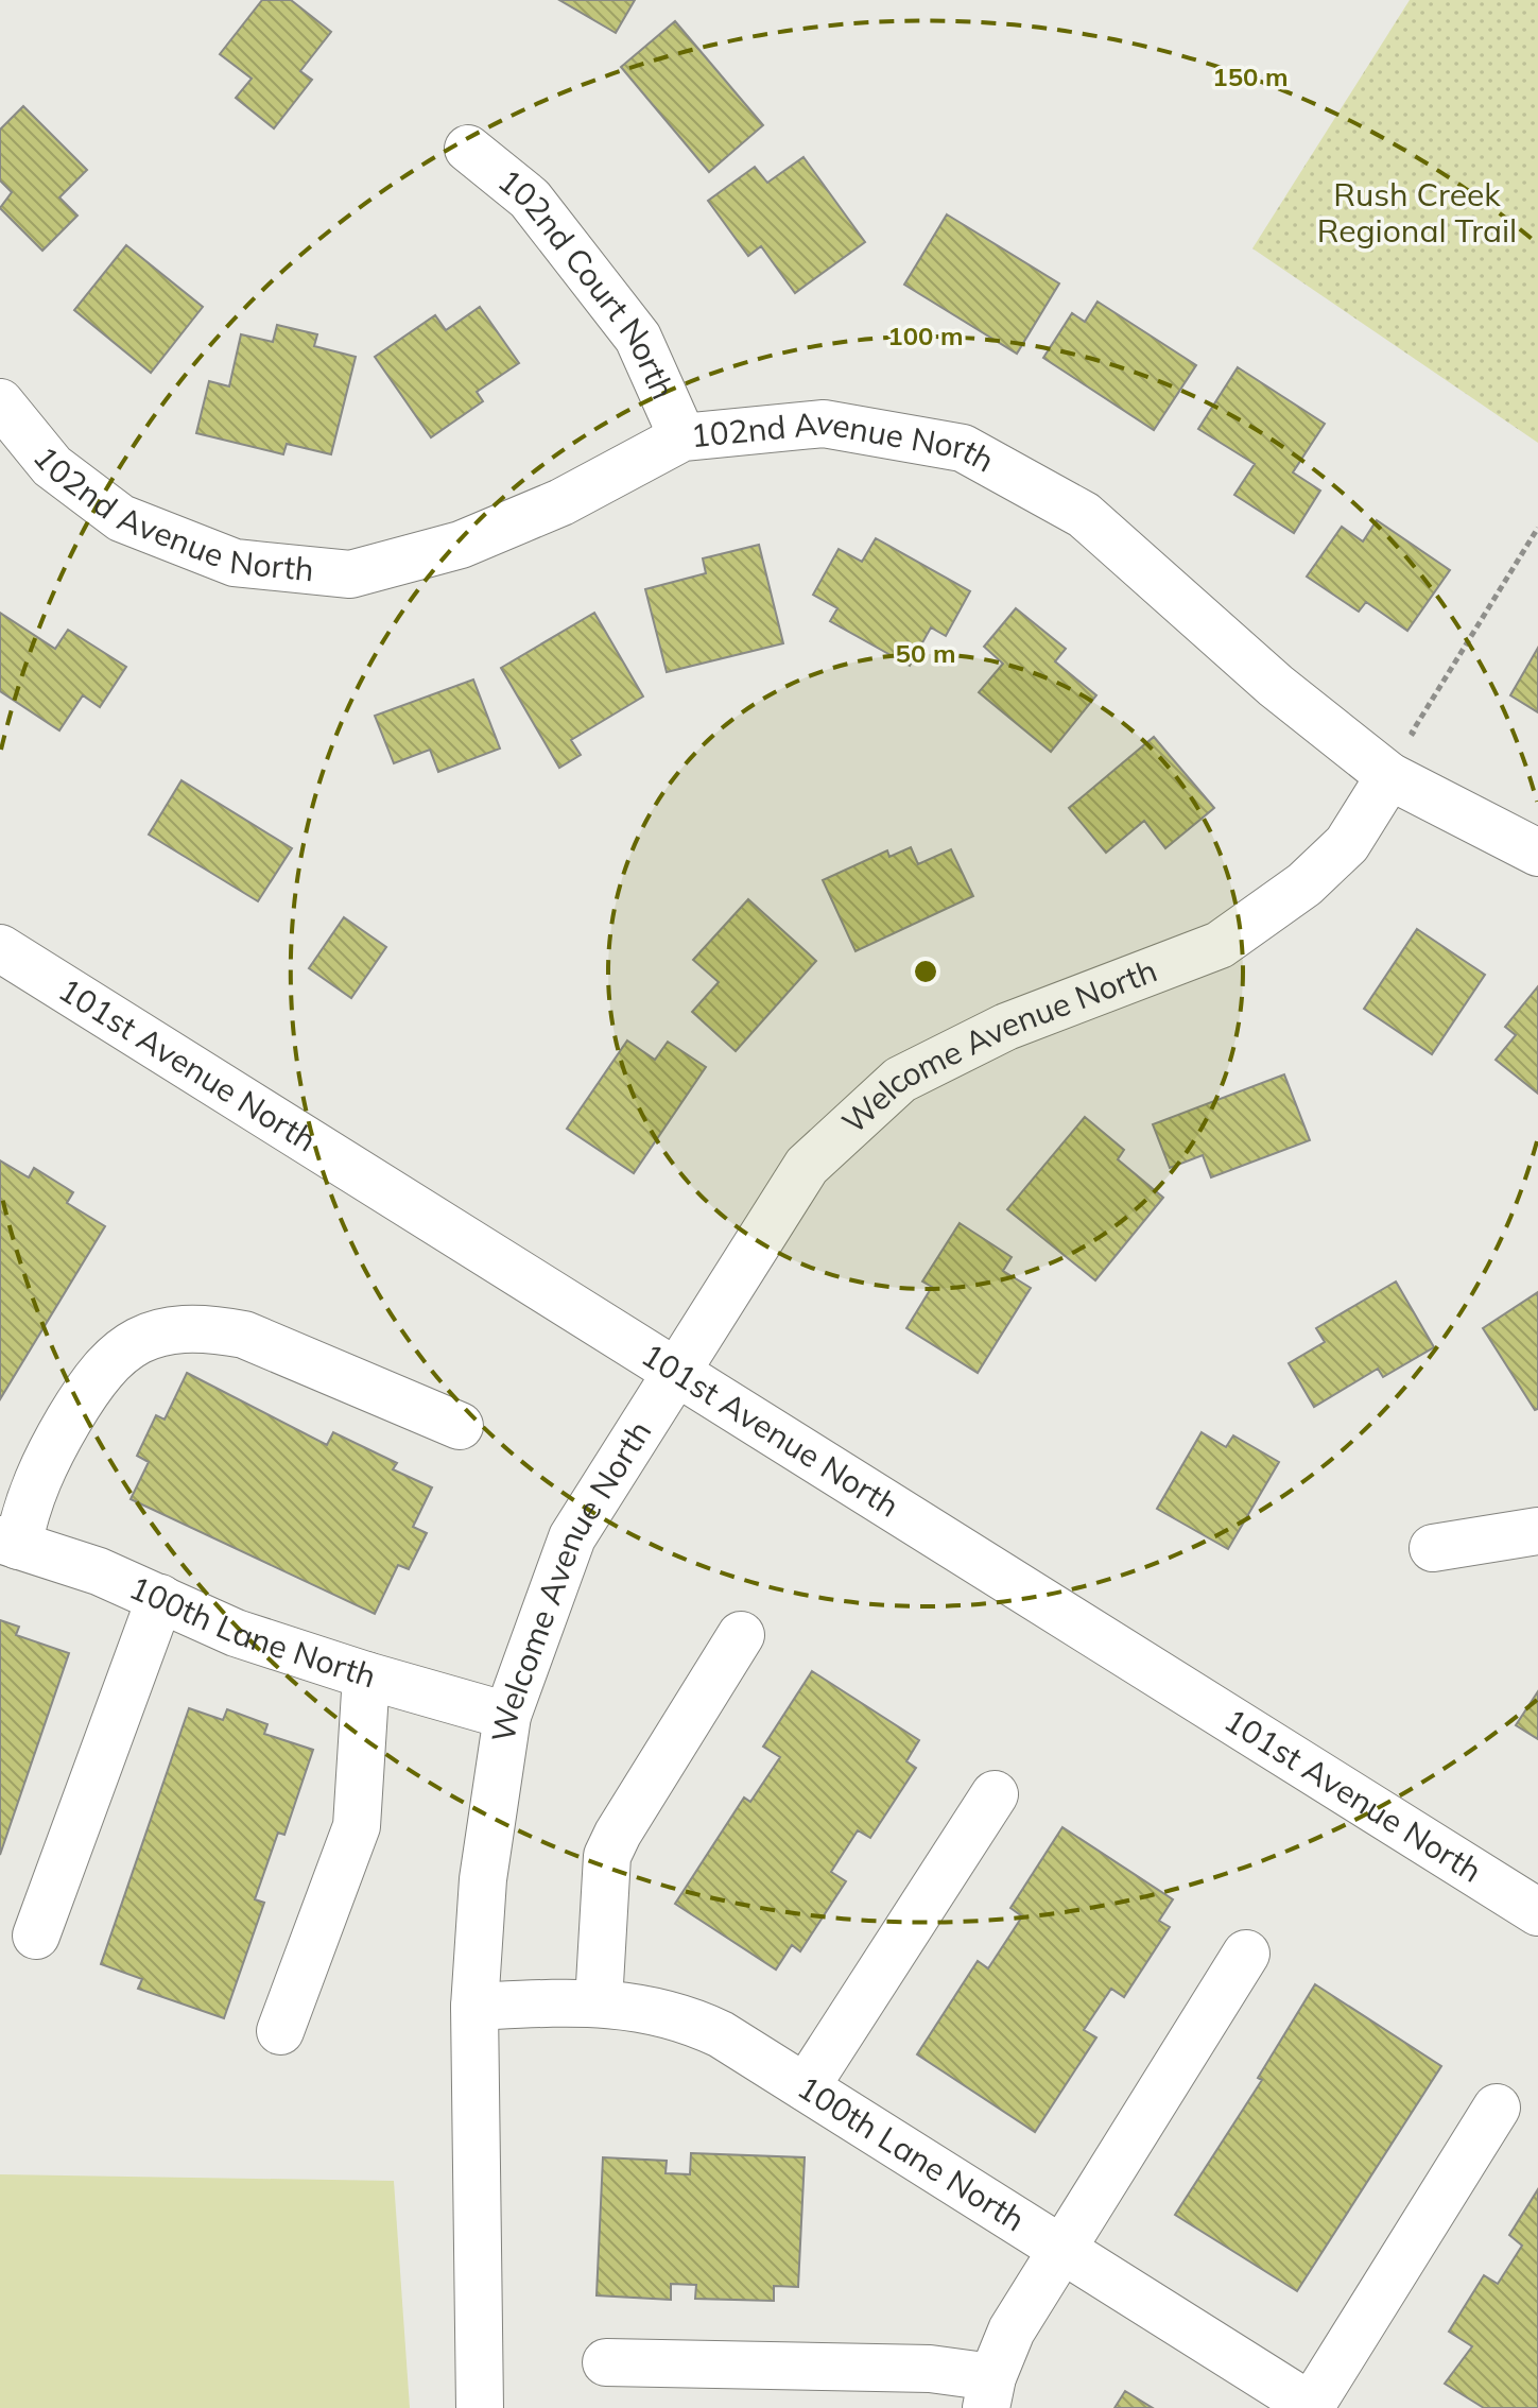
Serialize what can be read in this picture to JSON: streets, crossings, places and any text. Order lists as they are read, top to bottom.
{
  "streets": {
    "street": [
      "102nd Court North",
      "102nd Avenue North",
      "Welcome Avenue North",
      "101st Avenue North",
      "100th Lane North"
    ]
  },
  "crossings": [
    ["102nd Court North", "102nd Avenue North"],
    ["102nd Avenue North", "Welcome Avenue North"],
    ["Welcome Avenue North", "101st Avenue North"],
    ["Welcome Avenue North", "100th Lane North"]
  ],
  "parks": ["Rush Creek Regional Trail"],
  "rings": ["150 m", "100 m", "50 m"]
}
